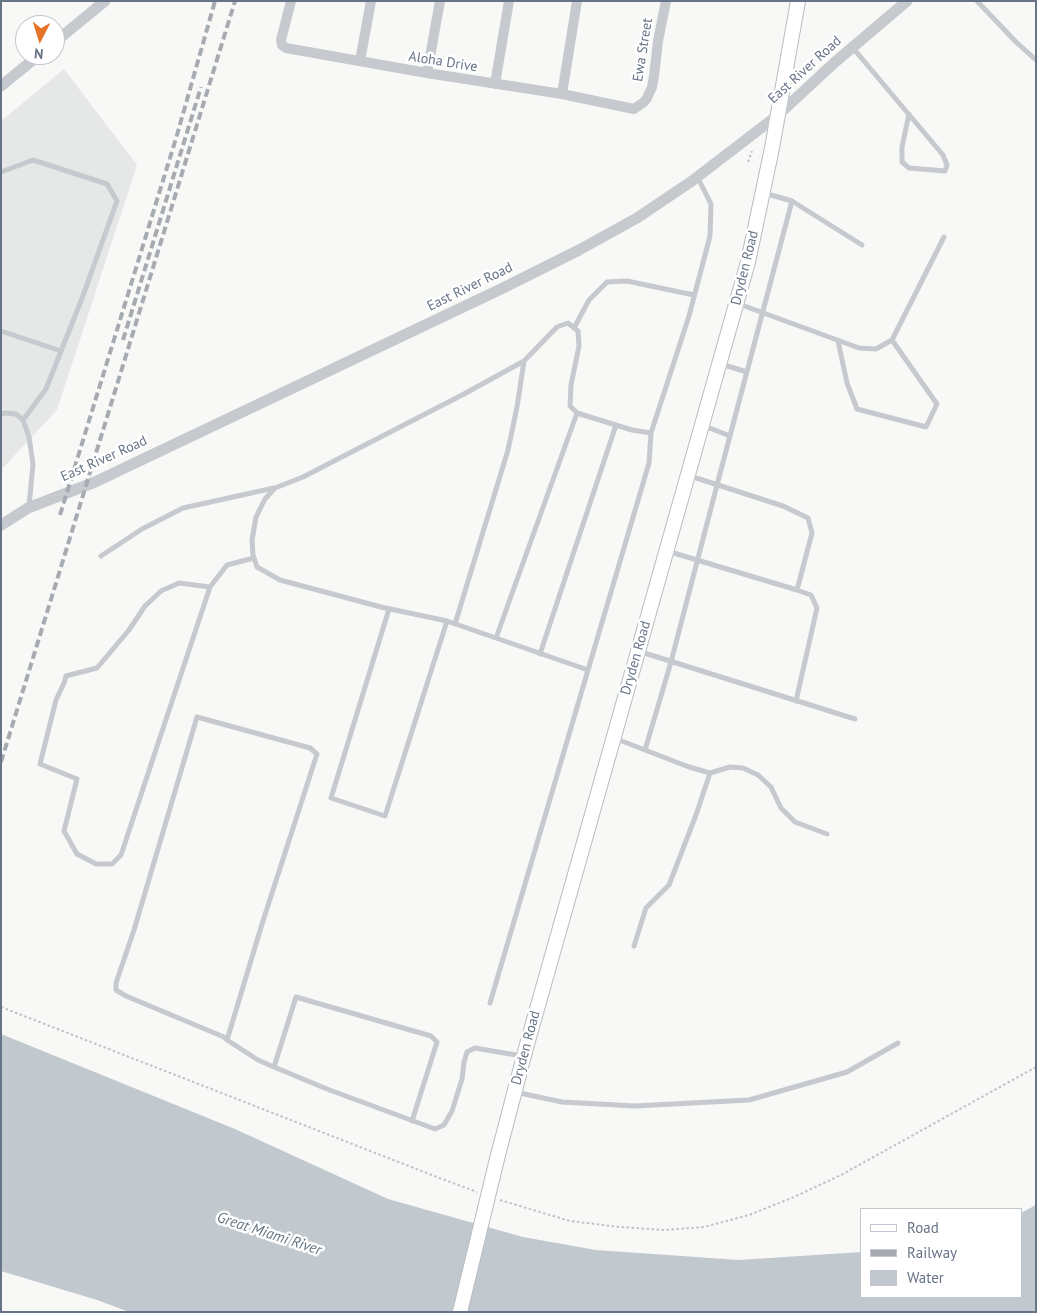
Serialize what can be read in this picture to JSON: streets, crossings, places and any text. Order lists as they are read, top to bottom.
{
  "streets": {
    "main road": ["Dryden Road"],
    "street": ["Ewa Street", "Aloha Drive", "East River Road"]
  },
  "crossings": [
    ["Ewa Street", "Aloha Drive"],
    ["East River Road", "Dryden Road"]
  ],
  "water": ["Great Miami River"],
  "legend": ["Road", "Railway", "Water"],
  "north": "bottom"
}
